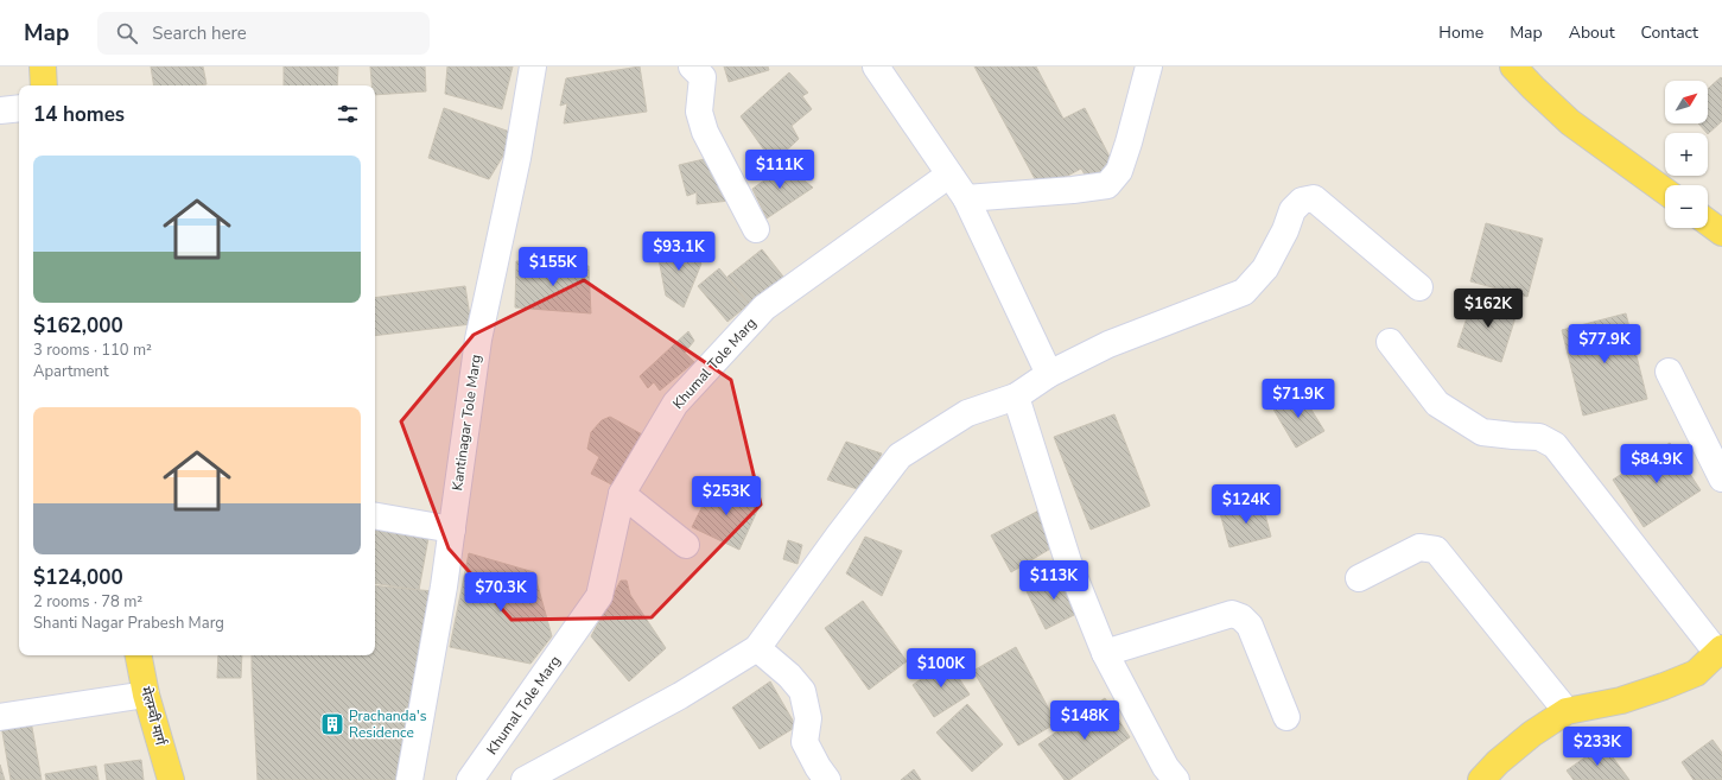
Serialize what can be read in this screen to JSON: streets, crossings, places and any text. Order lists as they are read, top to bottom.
{
  "streets": {
    "main road": ["मेलम्ची मार्ग"],
    "street": ["Khumal Tole Marg", "Kantinagar Tole Marg"]
  },
  "places": {
    "building": ["Prachanda's Residence"]
  },
  "north": "top right",
  "page": {
    "header": "Map",
    "search": "Search here",
    "nav": [
      "Home",
      "Map",
      "About",
      "Contact"
    ],
    "map_buttons": ["+", "−"],
    "heading": "14 homes",
    "list": [
      {
        "name": "$162,000",
        "note": "3 rooms · 110 m² · Apartment"
      },
      {
        "name": "$124,000",
        "note": "2 rooms · 78 m² · Shanti Nagar Prabesh Marg"
      }
    ],
    "price": [
      "$111K",
      "$93.1K",
      "$155K",
      "$162K",
      "$77.9K",
      "$71.9K",
      "$84.9K",
      "$253K",
      "$124K",
      "$113K",
      "$70.3K",
      "$100K",
      "$148K",
      "$233K"
    ]
  }
}
